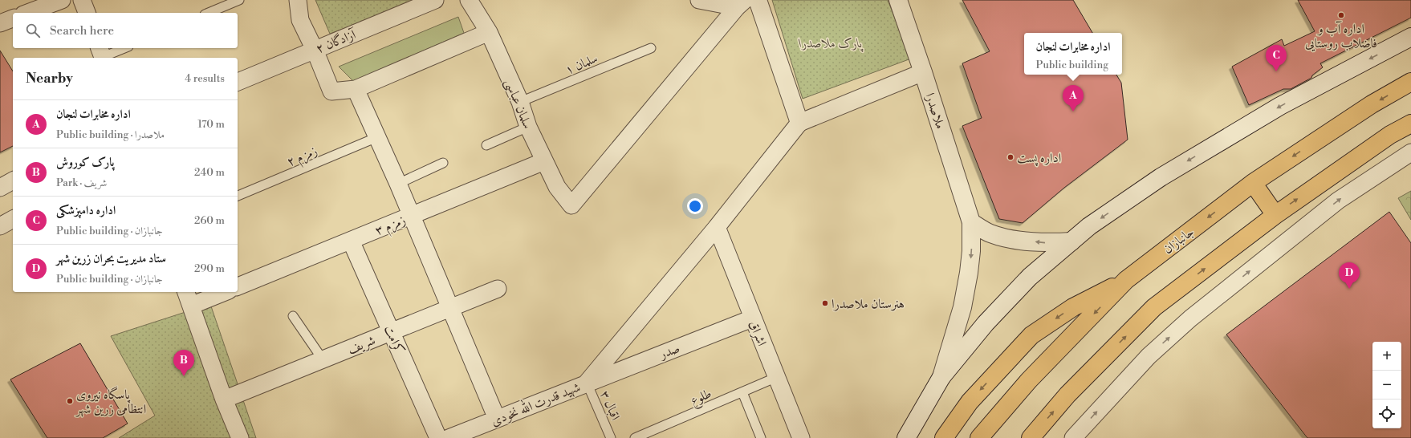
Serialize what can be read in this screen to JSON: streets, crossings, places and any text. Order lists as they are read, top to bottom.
{
  "streets": {
    "main road": ["ملاصدرا", "جانبازان"],
    "street": [
      "آزادگان ۲",
      "سلمان عباسی",
      "زمزم ۳",
      "اشراق",
      "کرامت",
      "شریف",
      "صدر",
      "شهید قدرت الله نخودی"
    ],
    "lane": [
      "سلمان ۱",
      "زمزم ۲",
      "طلوع",
      "اقبال ۳"
    ]
  },
  "crossings": [
    ["سلمان ۱", "سلمان عباسی"],
    ["سلمان عباسی", "زمزم ۳"],
    ["زمزم ۳", "کرامت"],
    ["اشراق", "صدر"],
    ["اشراق", "طلوع"],
    ["کرامت", "شریف"],
    ["صدر", "شهید قدرت الله نخودی"],
    ["صدر", "اقبال ۳"],
    ["شهید قدرت الله نخودی", "اقبال ۳"]
  ],
  "one_way": ["ملاصدرا"],
  "parks": ["پارک ملاصدرا"],
  "places": [
    "اداره آب و فاضلاب روستایی",
    "اداره پست",
    "هنرستان ملاصدرا",
    "پاسگاه نیروی انتظامی زرین شهر"
  ],
  "page": {
    "search": "Search here",
    "popup": ["اداره مخابرات لنجان", "Public building"],
    "pins": [
      "C",
      "A",
      "D",
      "B"
    ],
    "heading": ["Nearby", "4 results"],
    "list": [
      {
        "mark": "A",
        "name": "اداره مخابرات لنجان",
        "note": "Public building · ملاصدرا",
        "value": "170 m"
      },
      {
        "mark": "B",
        "name": "پارک کوروش",
        "note": "Park · شریف",
        "value": "240 m"
      },
      {
        "mark": "C",
        "name": "اداره دامپزشکی",
        "note": "Public building · جانبازان",
        "value": "260 m"
      },
      {
        "mark": "D",
        "name": "ستاد مدیریت بحران زرین شهر",
        "note": "Public building · جانبازان",
        "value": "290 m"
      }
    ],
    "map_buttons": ["+", "−"]
  }
}
